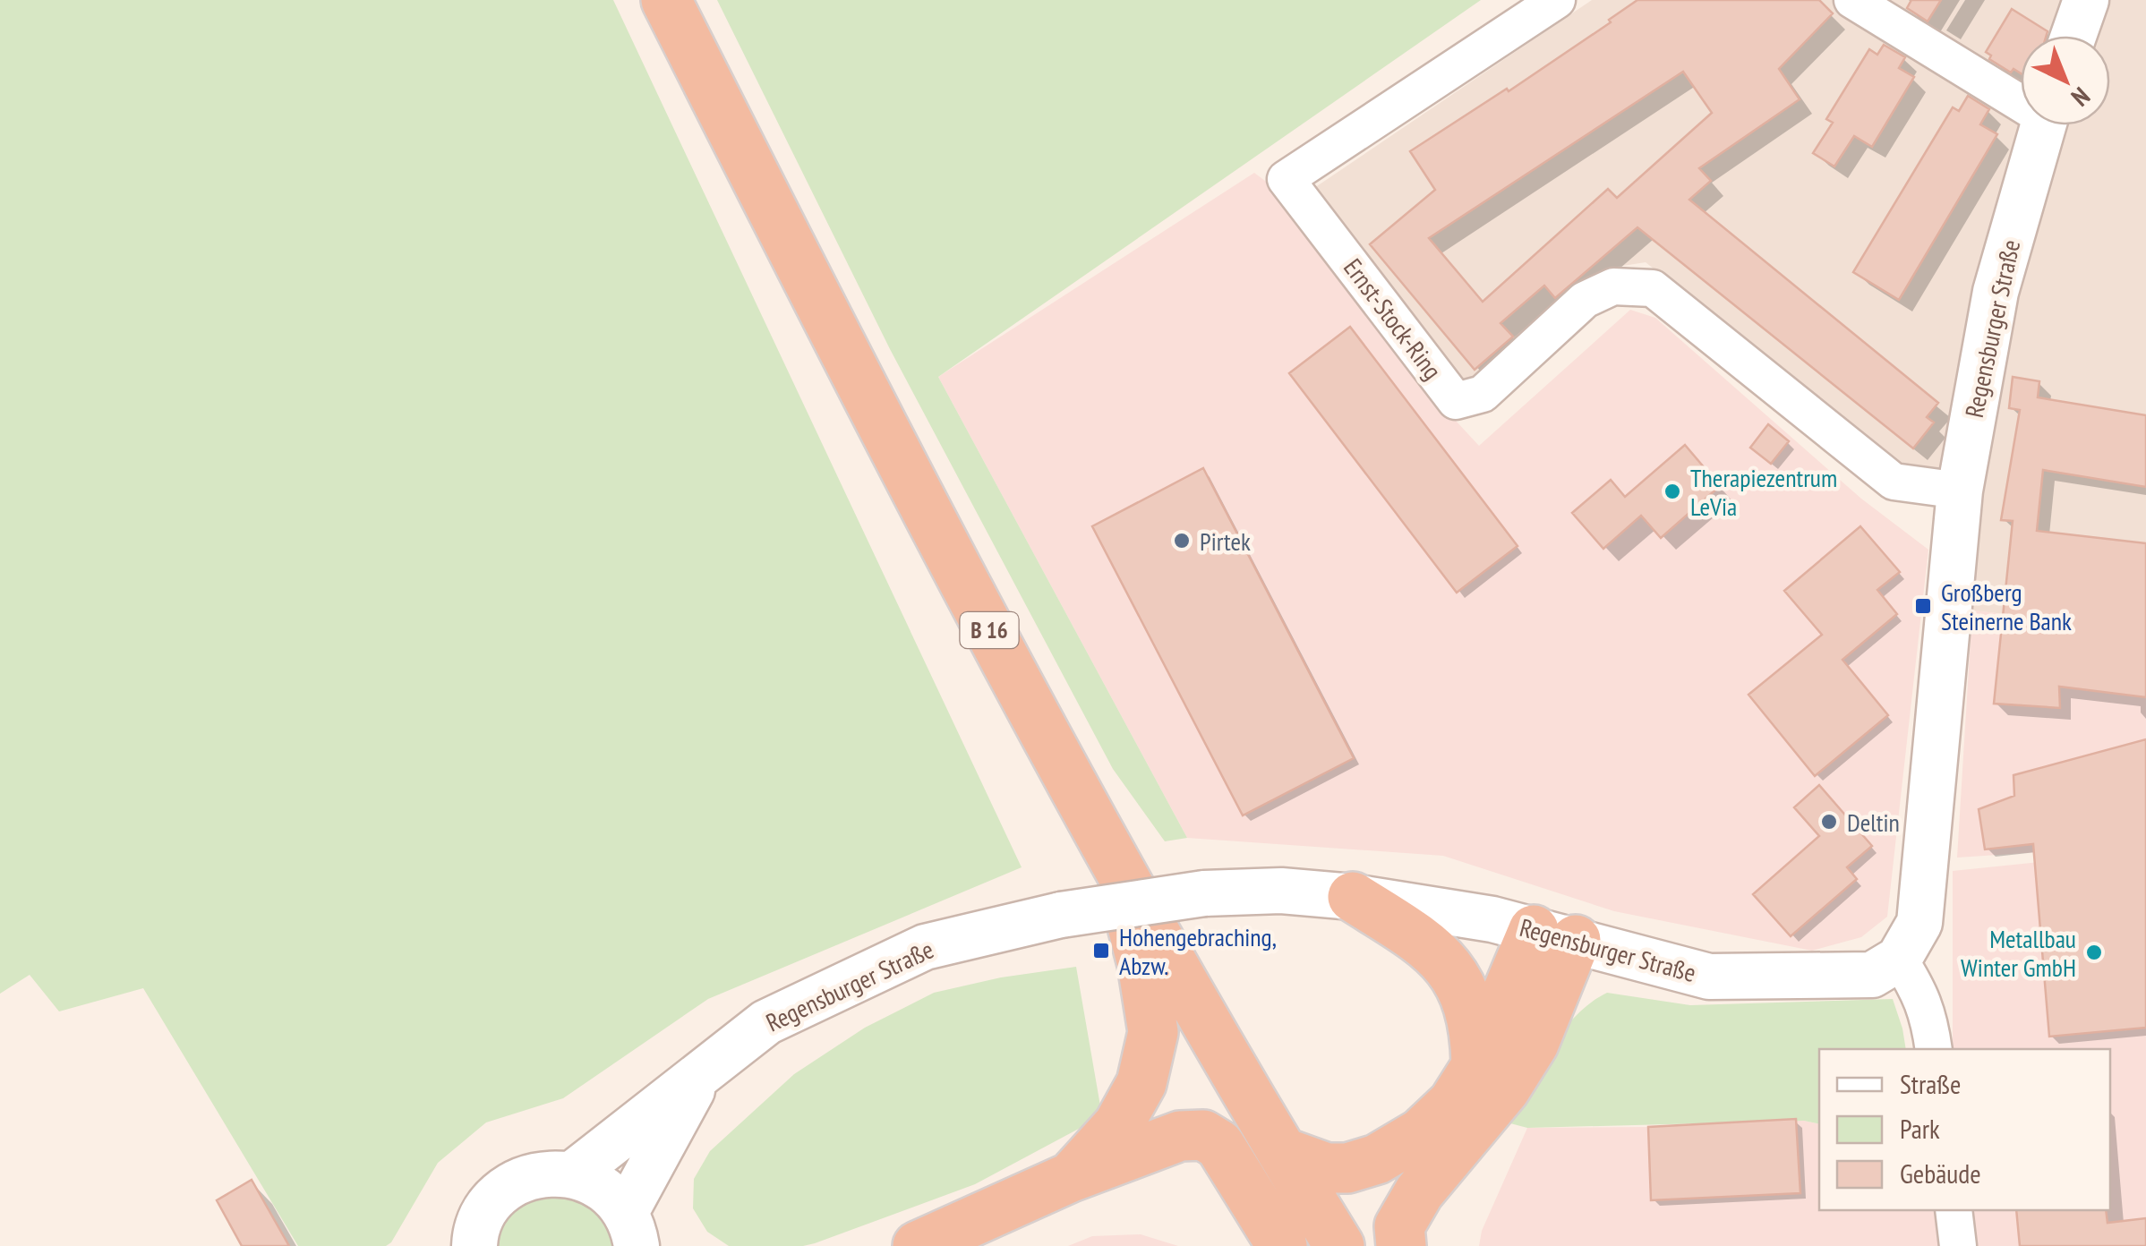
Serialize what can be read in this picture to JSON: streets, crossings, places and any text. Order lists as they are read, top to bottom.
{
  "streets": {
    "highway": ["B 16"],
    "street": ["Ernst-Stock-Ring", "Regensburger Straße"]
  },
  "crossings": [
    ["Ernst-Stock-Ring", "Regensburger Straße"]
  ],
  "places": {
    "other": [
      "Therapiezentrum LeVia",
      "Pirtek",
      "Deltin",
      "Metallbau Winter GmbH"
    ],
    "transit": ["Großberg Steinerne Bank", "Hohengebraching, Abzw."]
  },
  "legend": ["Straße", "Park", "Gebäude"],
  "north": "bottom right"
}
